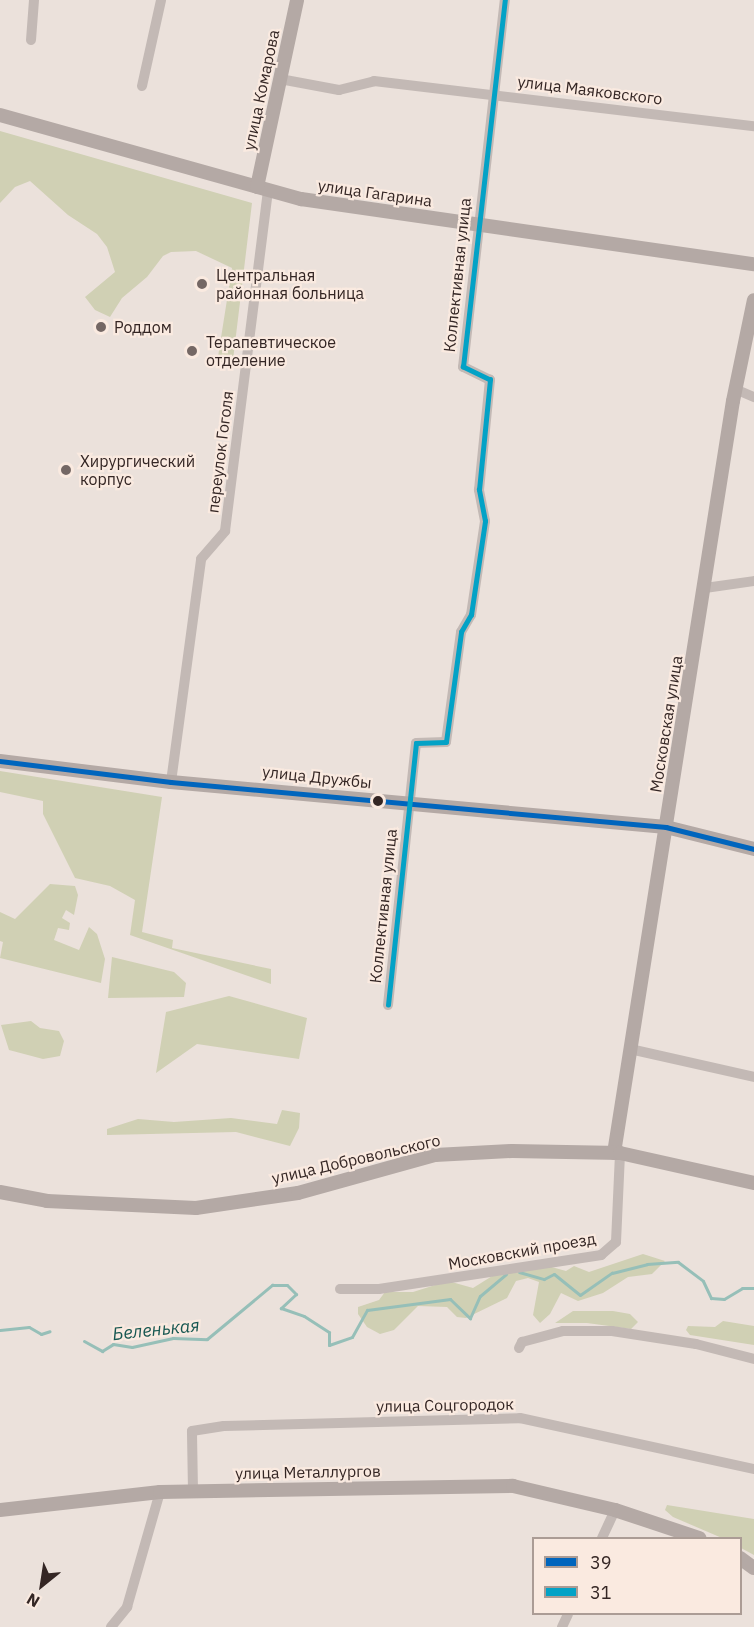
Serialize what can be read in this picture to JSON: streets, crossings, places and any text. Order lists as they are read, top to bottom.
{
  "streets": {
    "street": [
      "улица Комарова",
      "улица Маяковского",
      "улица Гагарина",
      "Коллективная улица",
      "переулок Гоголя",
      "Московская улица",
      "улица Дружбы",
      "улица Добровольского",
      "Московский проезд",
      "улица Соцгородок",
      "улица Металлургов"
    ]
  },
  "crossings": [
    ["улица Комарова", "улица Маяковского"],
    ["улица Комарова", "улица Гагарина"],
    ["улица Комарова", "переулок Гоголя"],
    ["улица Маяковского", "Коллективная улица"],
    ["улица Гагарина", "Коллективная улица"],
    ["улица Гагарина", "переулок Гоголя"],
    ["Коллективная улица", "улица Дружбы"],
    ["переулок Гоголя", "улица Дружбы"],
    ["Московская улица", "улица Дружбы"],
    ["Московская улица", "улица Добровольского"],
    ["Московская улица", "Московский проезд"],
    ["улица Добровольского", "Московский проезд"],
    ["улица Соцгородок", "улица Металлургов"]
  ],
  "water": ["Беленькая"],
  "places": [
    "Центральная районная больница",
    "Роддом",
    "Терапевтическое отделение",
    "Хирургический корпус"
  ],
  "lines": ["transit line 31", "transit line 39"],
  "legend": ["39", "31"],
  "north": "bottom left"
}
